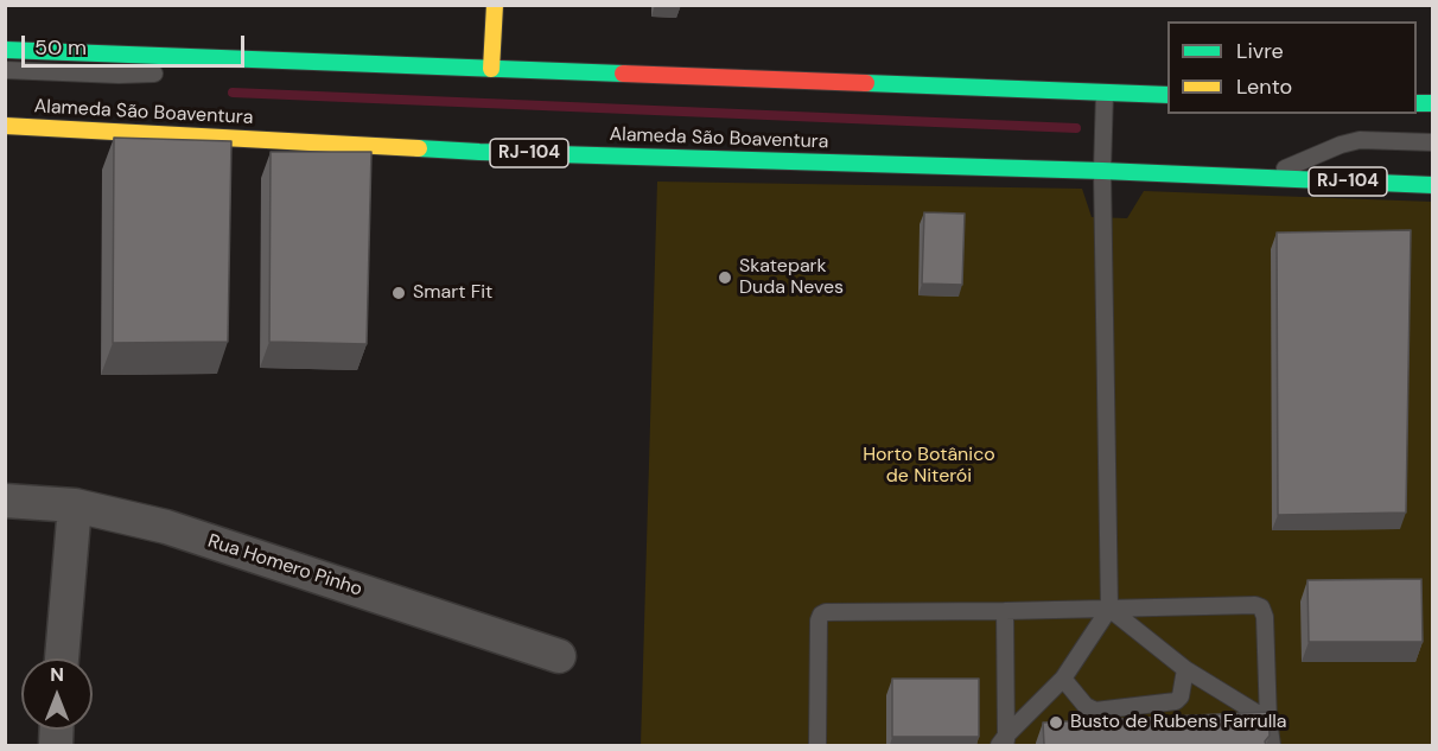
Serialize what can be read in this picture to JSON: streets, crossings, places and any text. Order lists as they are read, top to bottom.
{
  "streets": {
    "main road": ["Alameda São Boaventura", "RJ-104"],
    "street": ["Rua Homero Pinho"]
  },
  "parks": ["Horto Botânico de Niterói"],
  "places": ["Skatepark Duda Neves", "Smart Fit", "Busto de Rubens Farrulla"],
  "legend": ["Livre", "Lento"],
  "scale_bar": "50 m",
  "north": "top"
}
